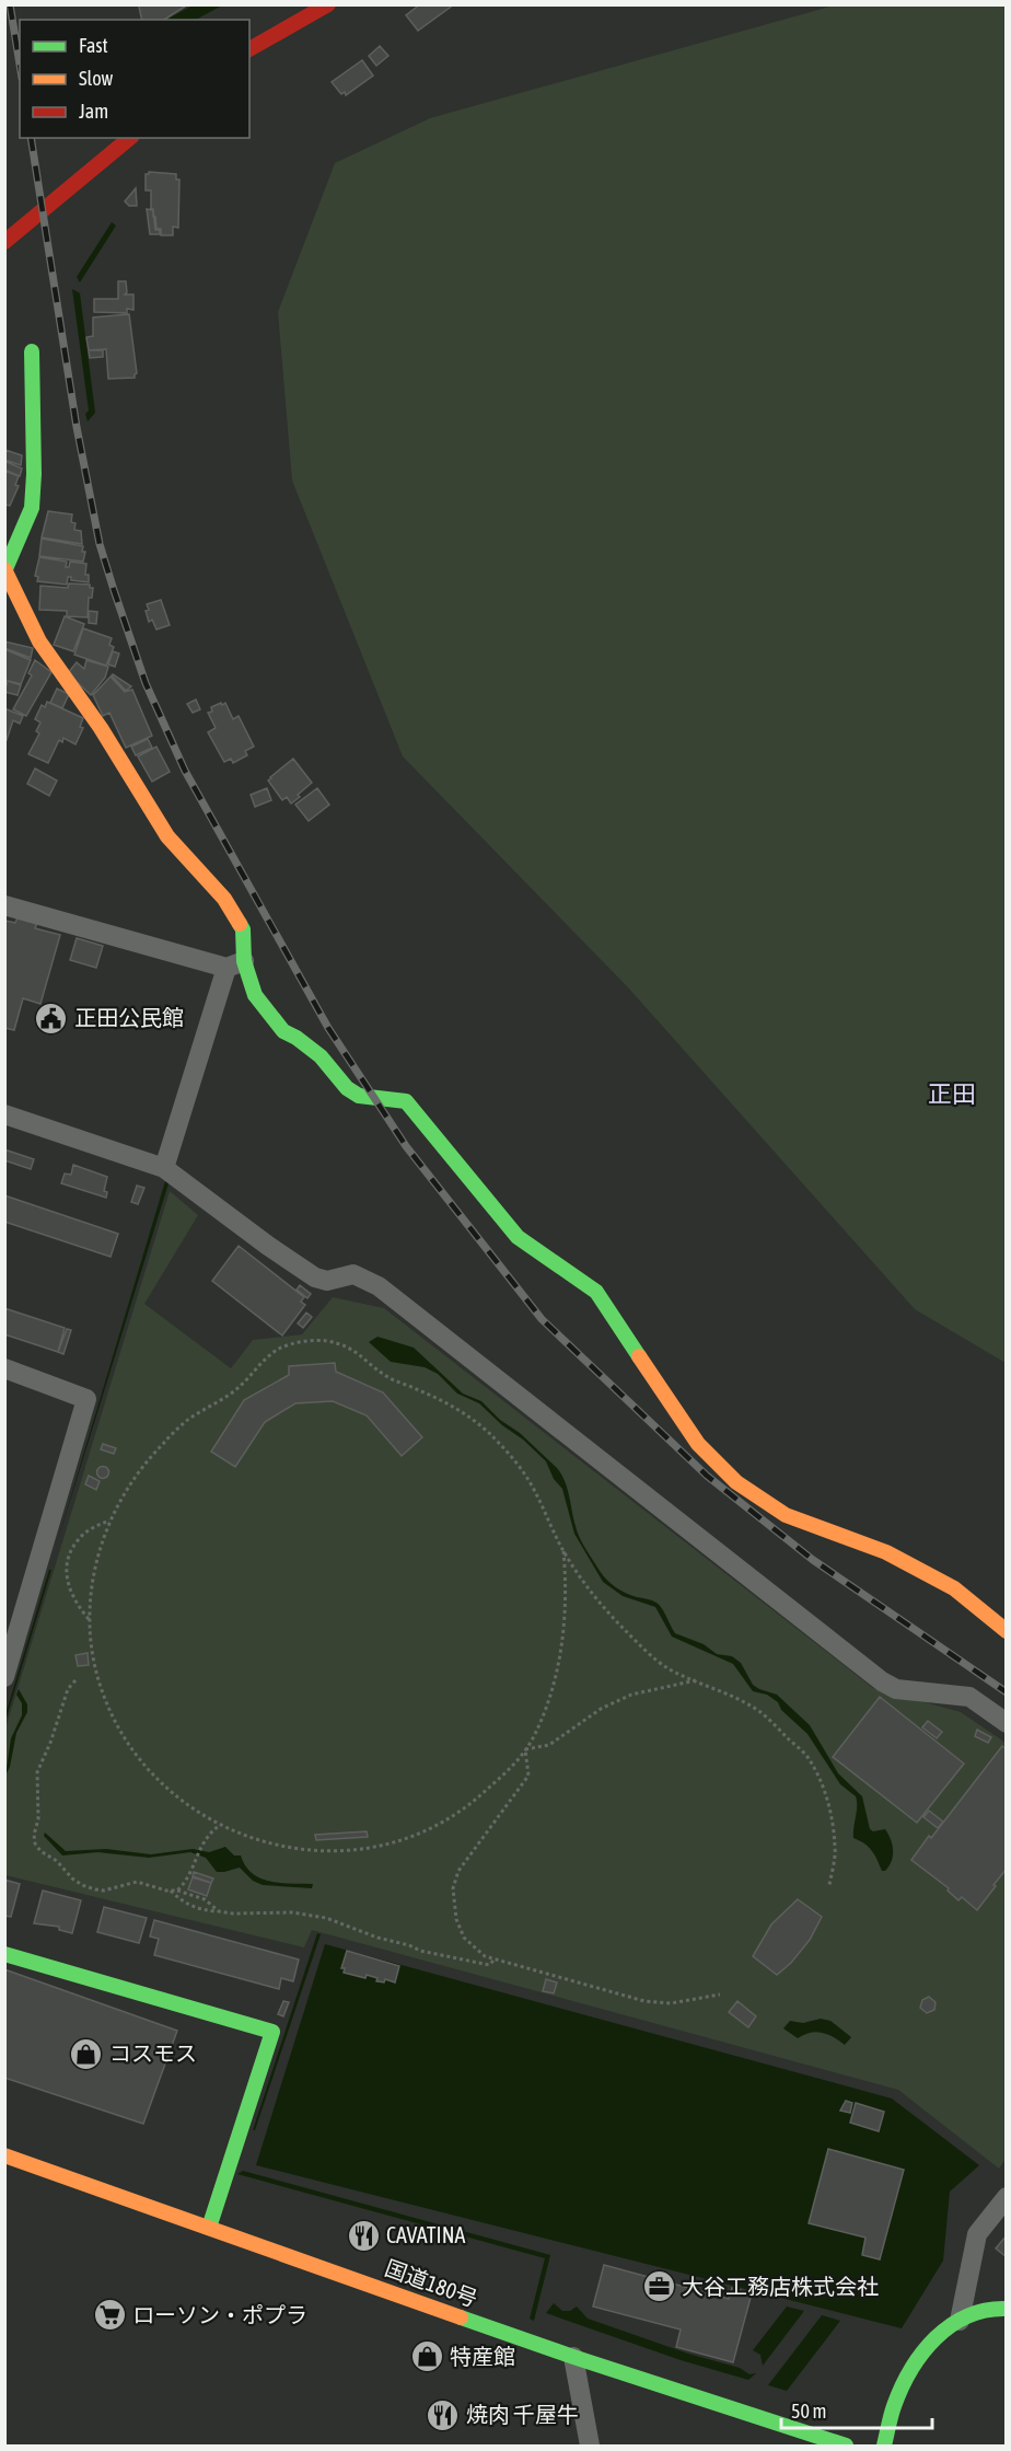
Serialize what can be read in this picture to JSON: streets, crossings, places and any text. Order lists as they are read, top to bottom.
{
  "streets": {
    "main road": ["国道180号"]
  },
  "districts": ["正田"],
  "places": {
    "public building": ["正田公民館"],
    "shop": ["コスモス", "特産館"],
    "restaurant": ["CAVATINA", "焼肉 千屋牛"],
    "office": ["大谷工務店株式会社"],
    "supermarket": ["ローソン・ポプラ"]
  },
  "legend": ["Fast", "Slow", "Jam"],
  "scale_bar": "50 m"
}
